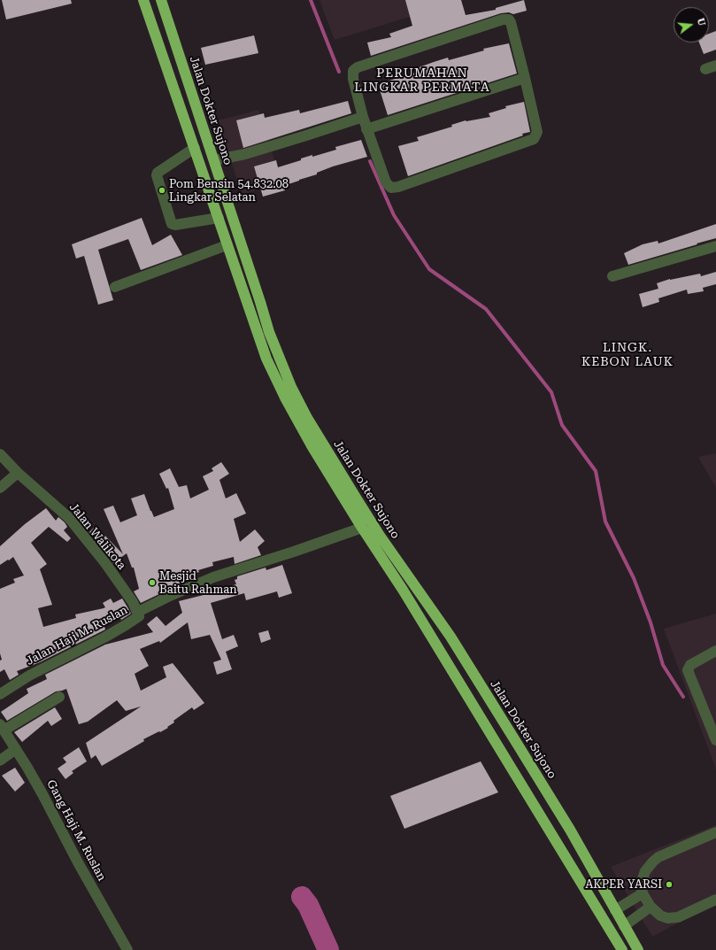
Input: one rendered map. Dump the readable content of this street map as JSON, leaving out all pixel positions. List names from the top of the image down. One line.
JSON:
{"streets":{"highway":["Jalan Dokter Sujono"],"street":["Jalan Walikota","Jalan Haji M. Ruslan","Gang Haji M. Ruslan"]},"crossings":[["Jalan Walikota","Jalan Haji M. Ruslan"]],"districts":["PERUMAHAN LINGKAR PERMATA","LINGK. KEBON LAUK"],"places":["Pom Bensin 54.832.08 Lingkar Selatan","Mesjid Baitu Rahman","AKPER YARSI"],"north":"right"}
